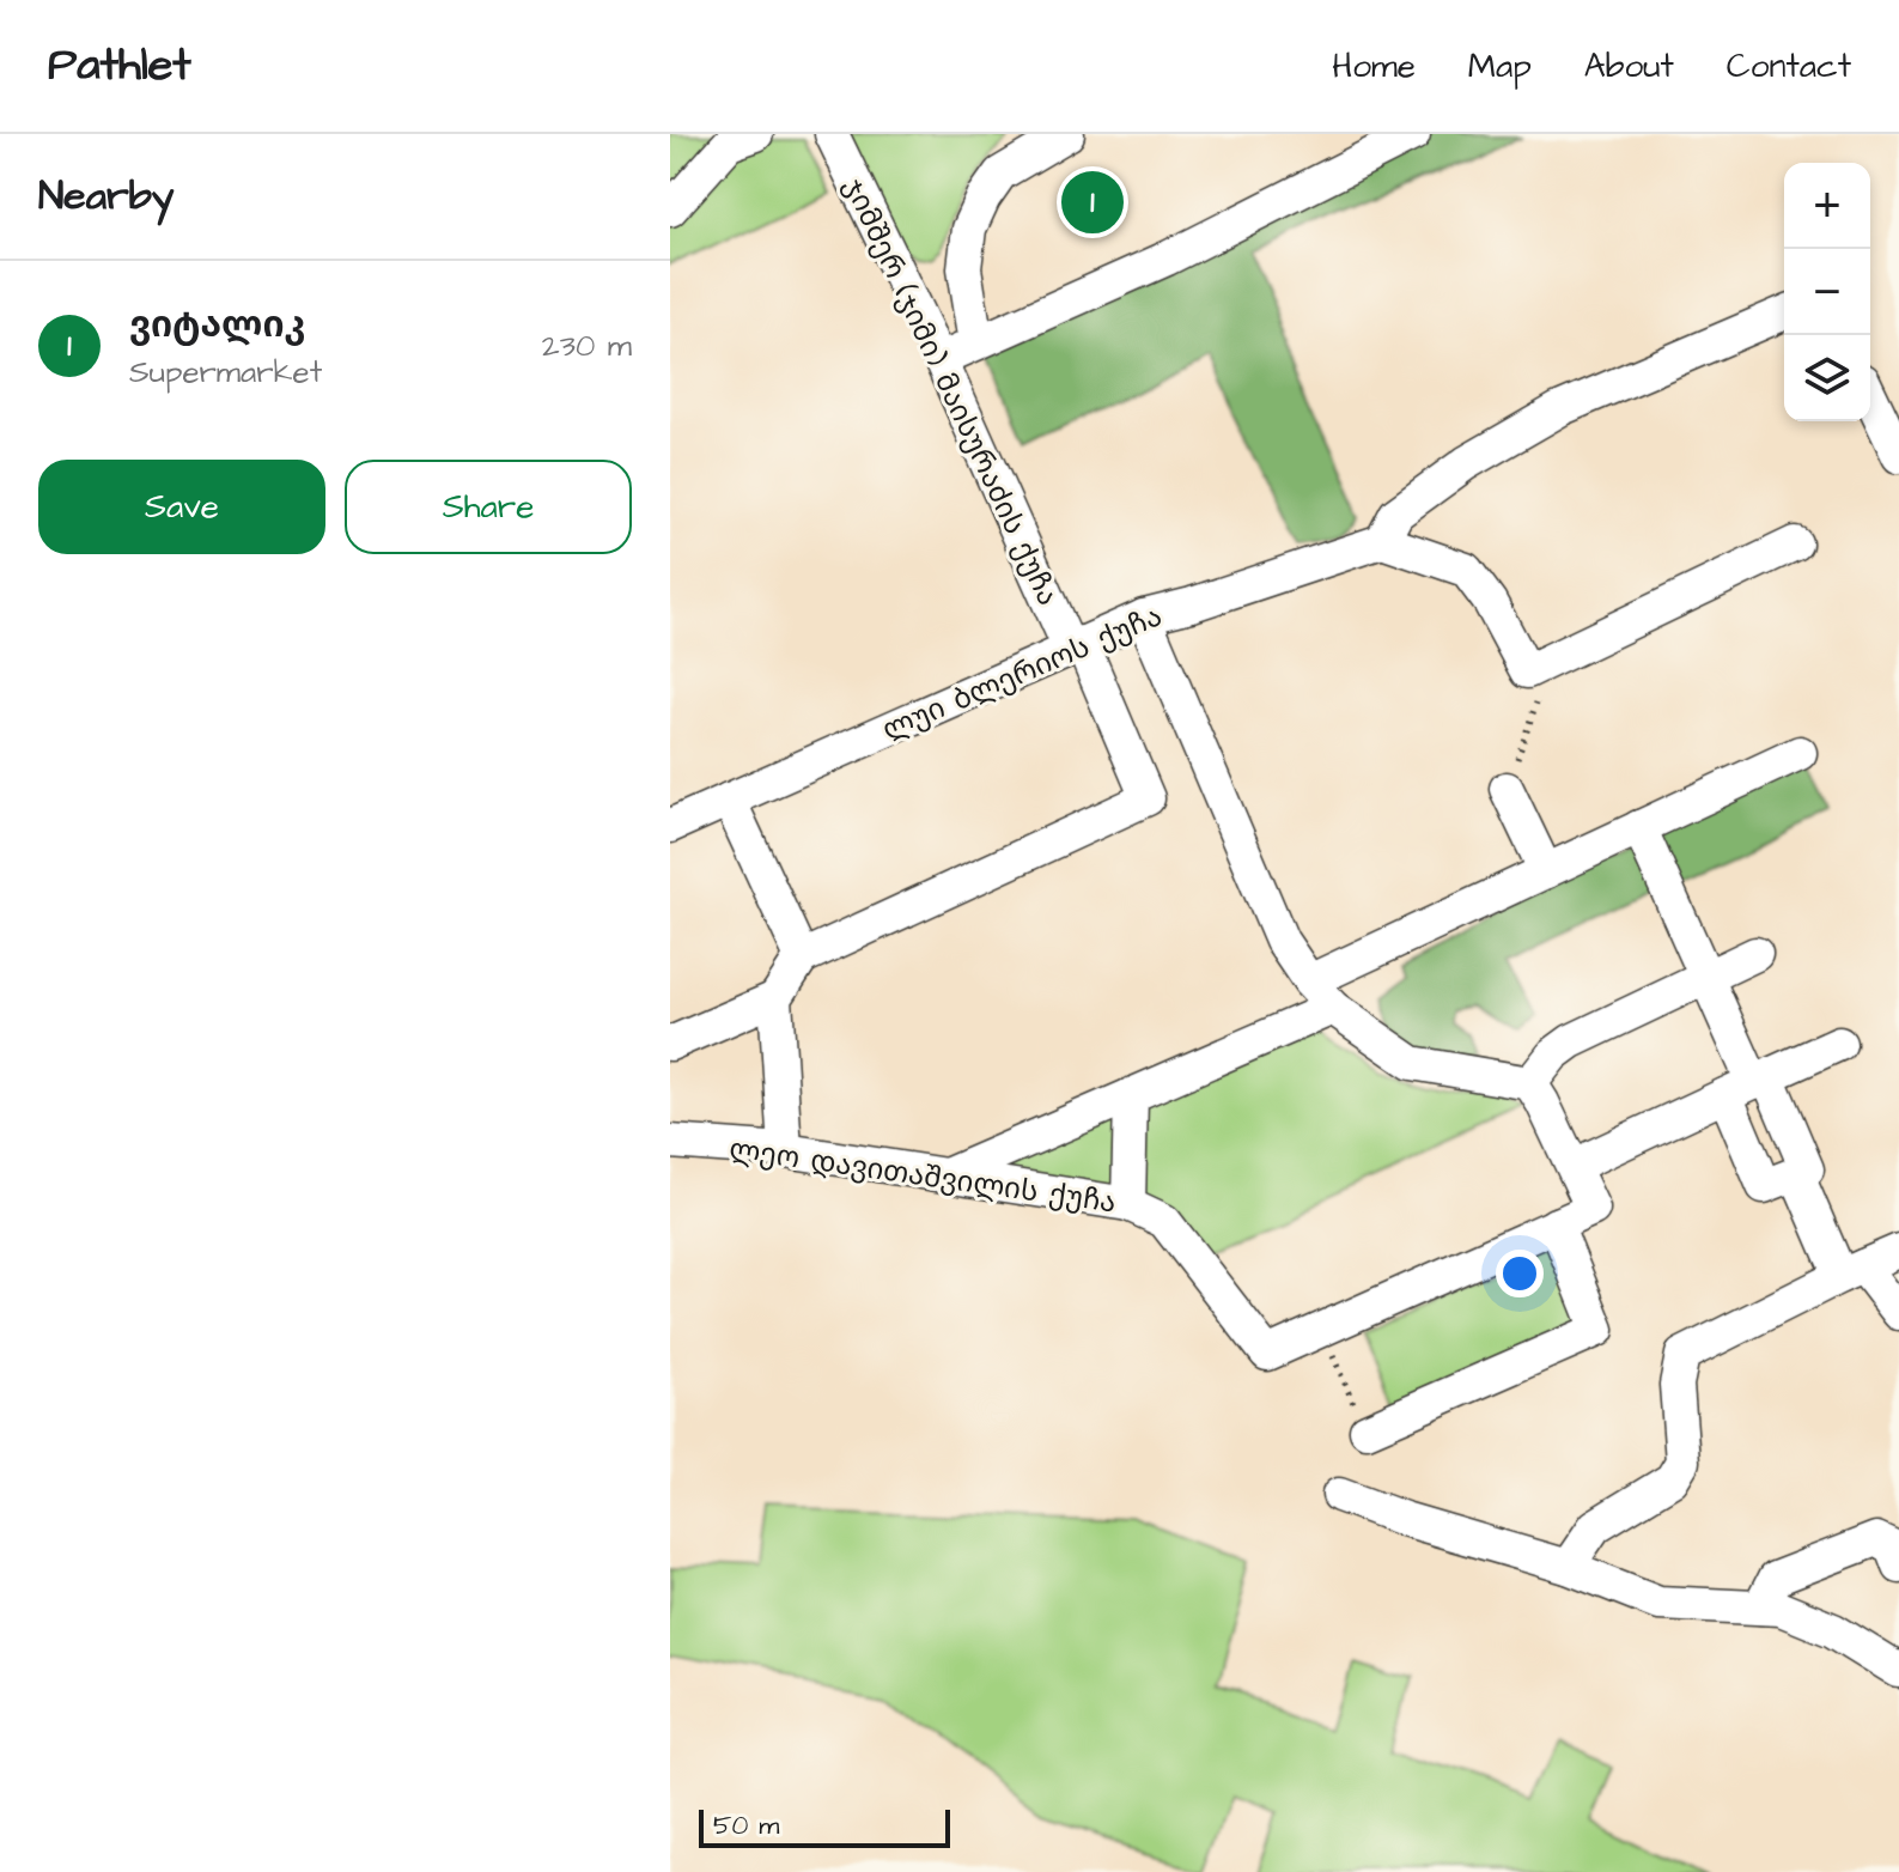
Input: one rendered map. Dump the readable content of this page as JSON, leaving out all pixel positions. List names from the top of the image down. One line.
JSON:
{"streets":{"street":["ჯიმშერ (ჯიმი) მაისურაძის ქუჩა","ლუი ბლერიოს ქუჩა","ლეო დავითაშვილის ქუჩა"]},"crossings":[["ჯიმშერ (ჯიმი) მაისურაძის ქუჩა","ლუი ბლერიოს ქუჩა"]],"scale_bar":"50 m","page":{"header":"Pathlet","nav":["Home","Map","About","Contact"],"heading":"Nearby","map_buttons":["+","−"],"pins":"1","list":[{"mark":"1","name":"ვიტალიკ","note":"Supermarket","value":"230 m"}],"buttons":["Save","Share"],"scale":"50 m"}}
